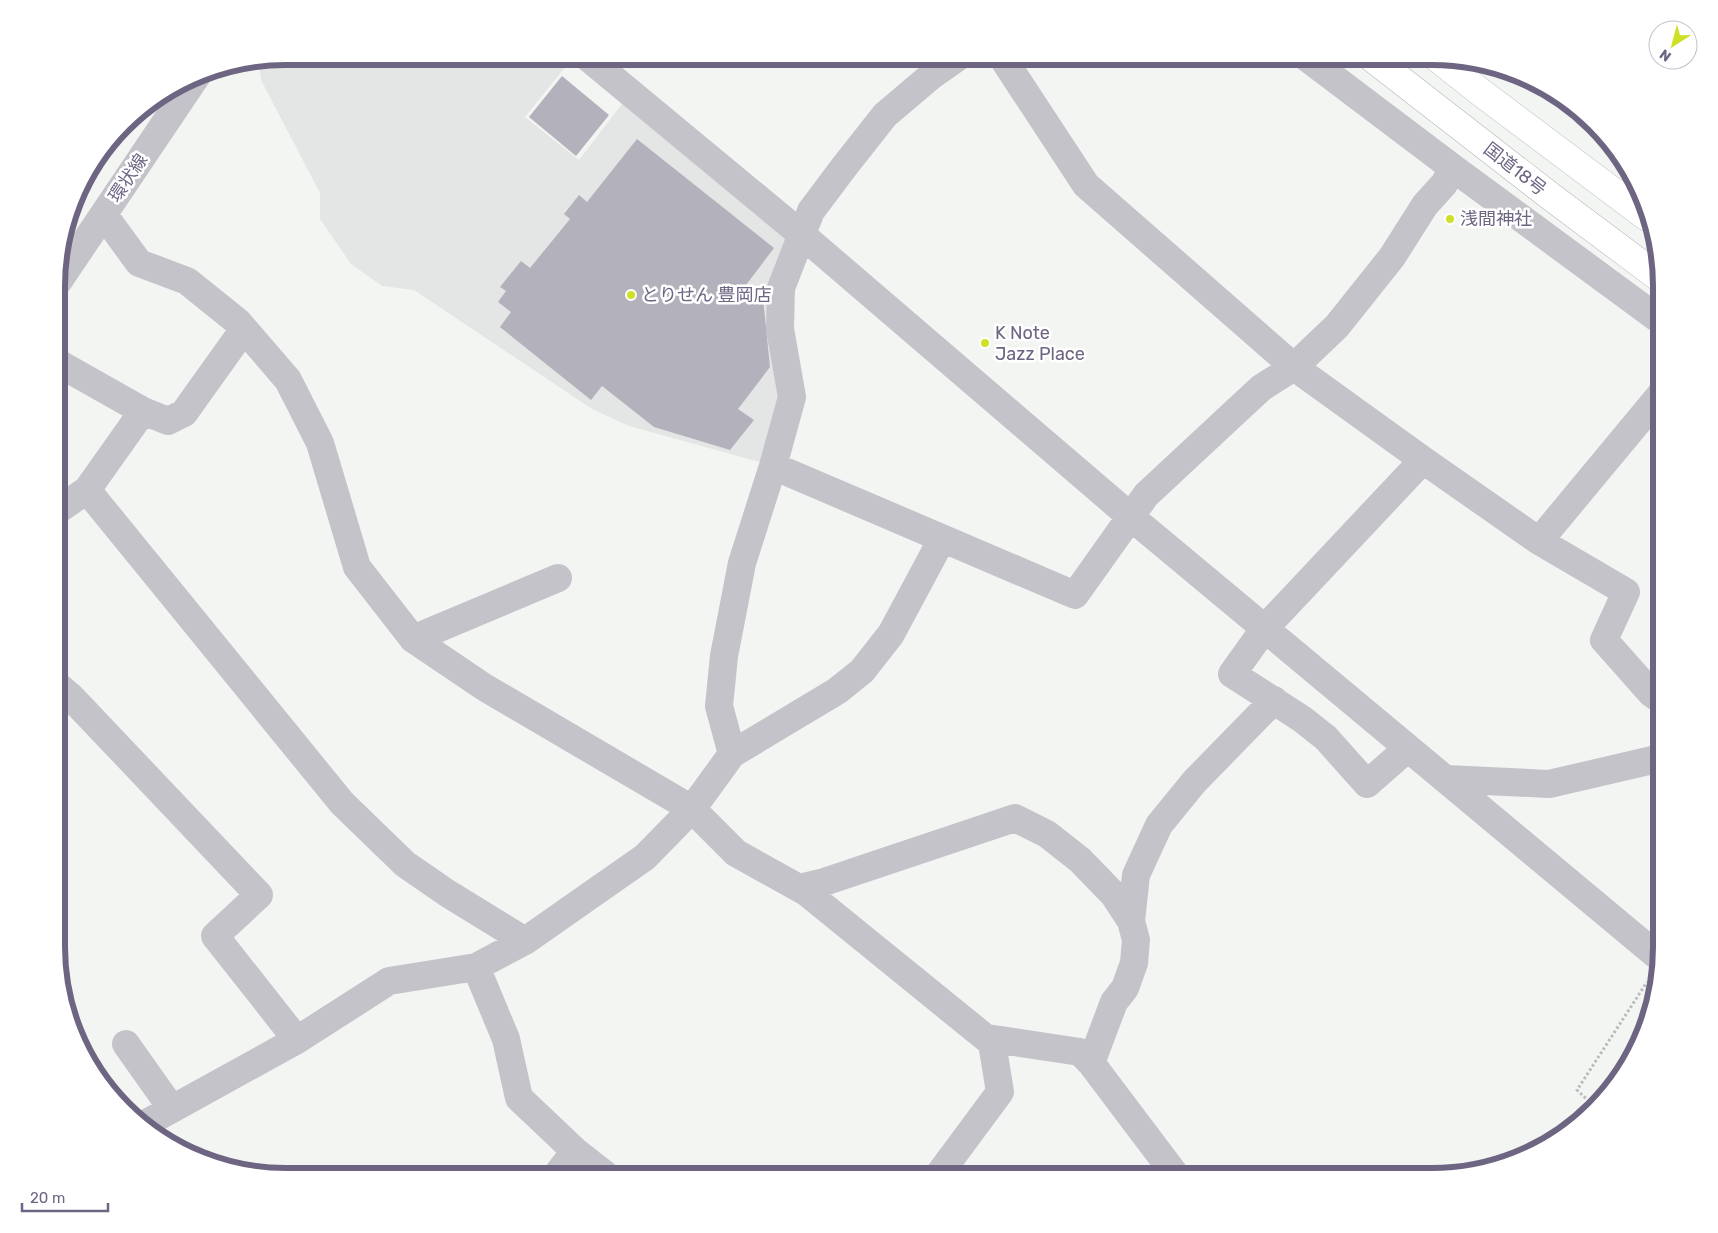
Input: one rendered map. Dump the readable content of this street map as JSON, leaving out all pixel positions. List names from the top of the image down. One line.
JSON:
{"streets":{"highway":["国道18号"],"street":["環状線"]},"places":["浅間神社","とりせん 豊岡店","K Note Jazz Place"],"scale_bar":"20 m","north":"bottom left"}
